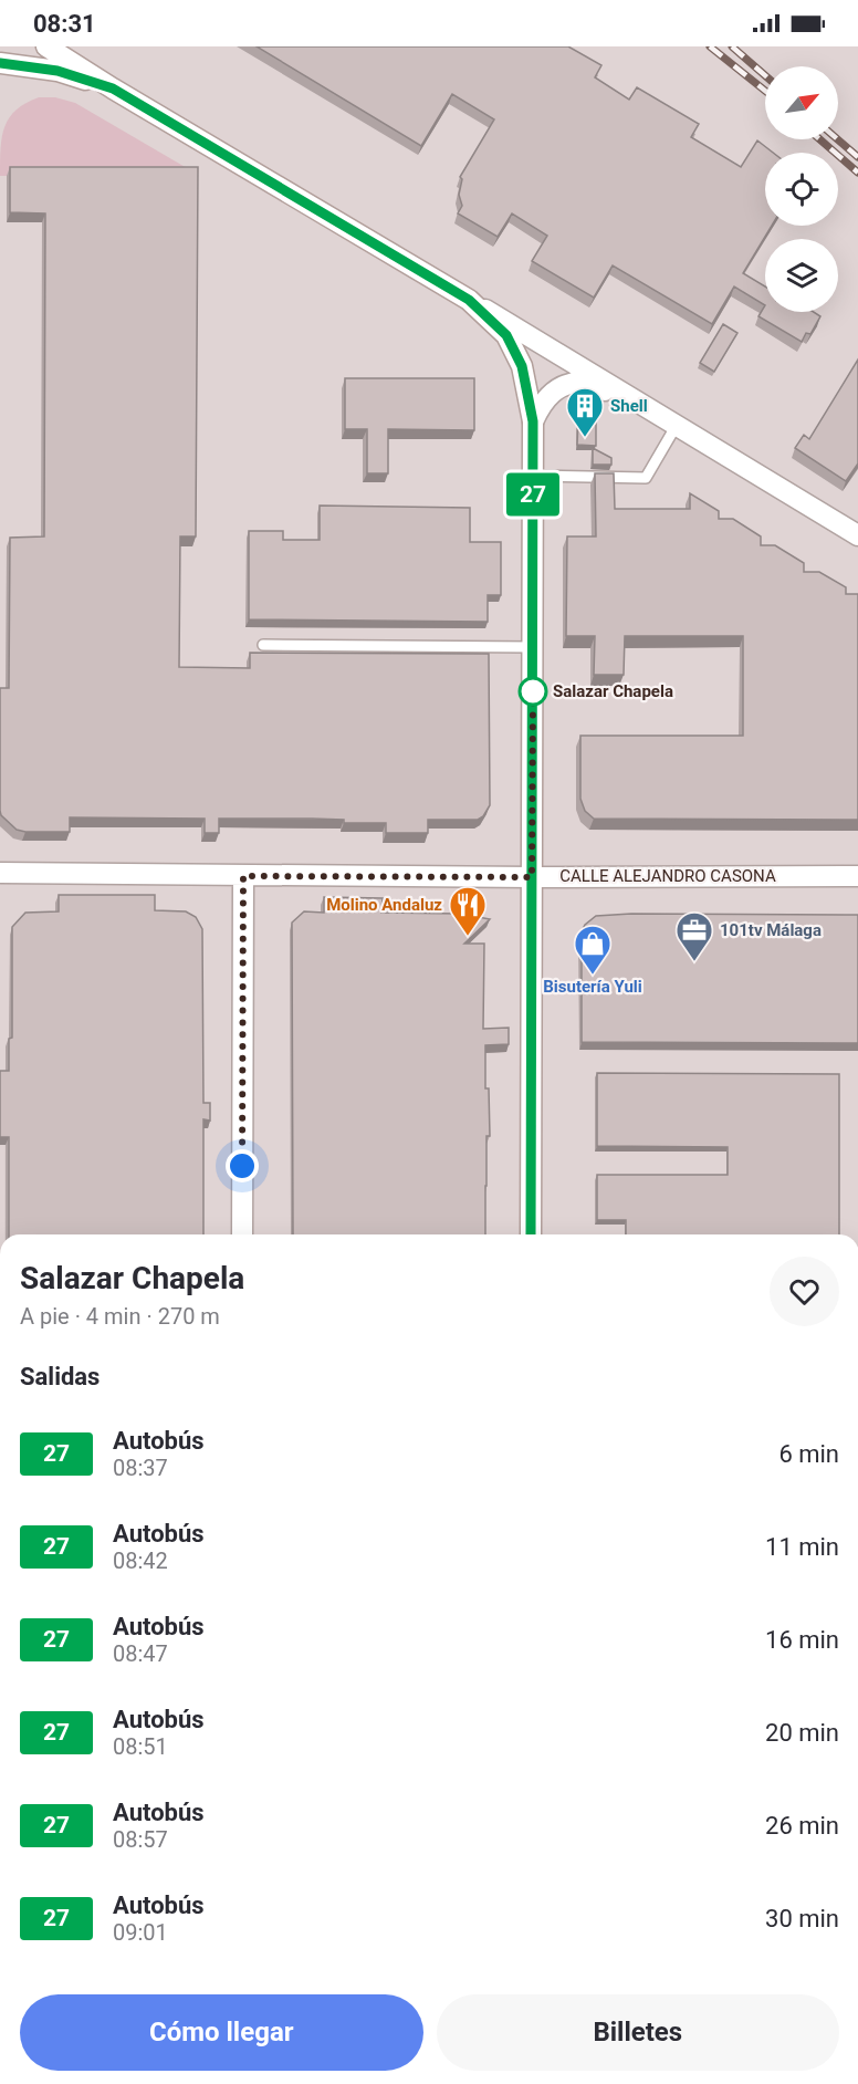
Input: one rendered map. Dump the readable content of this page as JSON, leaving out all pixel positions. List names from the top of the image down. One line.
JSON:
{"streets":{"street":["CALLE ALEJANDRO CASONA"]},"places":{"building":["Shell"],"other":["Salazar Chapela"],"restaurant":["Molino Andaluz"],"office":["101tv Málaga"],"shop":["Bisutería Yuli"]},"lines":["bus line 27"],"north":"top right","page":{"status":"08:31","on_map":"27","heading":[["Salazar Chapela","A pie · 4 min · 270 m"],"Salidas"],"list":[{"mark":"27","name":"Autobús","note":"08:37","value":"6 min"},{"mark":"27","name":"Autobús","note":"08:42","value":"11 min"},{"mark":"27","name":"Autobús","note":"08:47","value":"16 min"},{"mark":"27","name":"Autobús","note":"08:51","value":"20 min"},{"mark":"27","name":"Autobús","note":"08:57","value":"26 min"},{"mark":"27","name":"Autobús","note":"09:01","value":"30 min"}],"buttons":["Cómo llegar","Billetes"]}}
